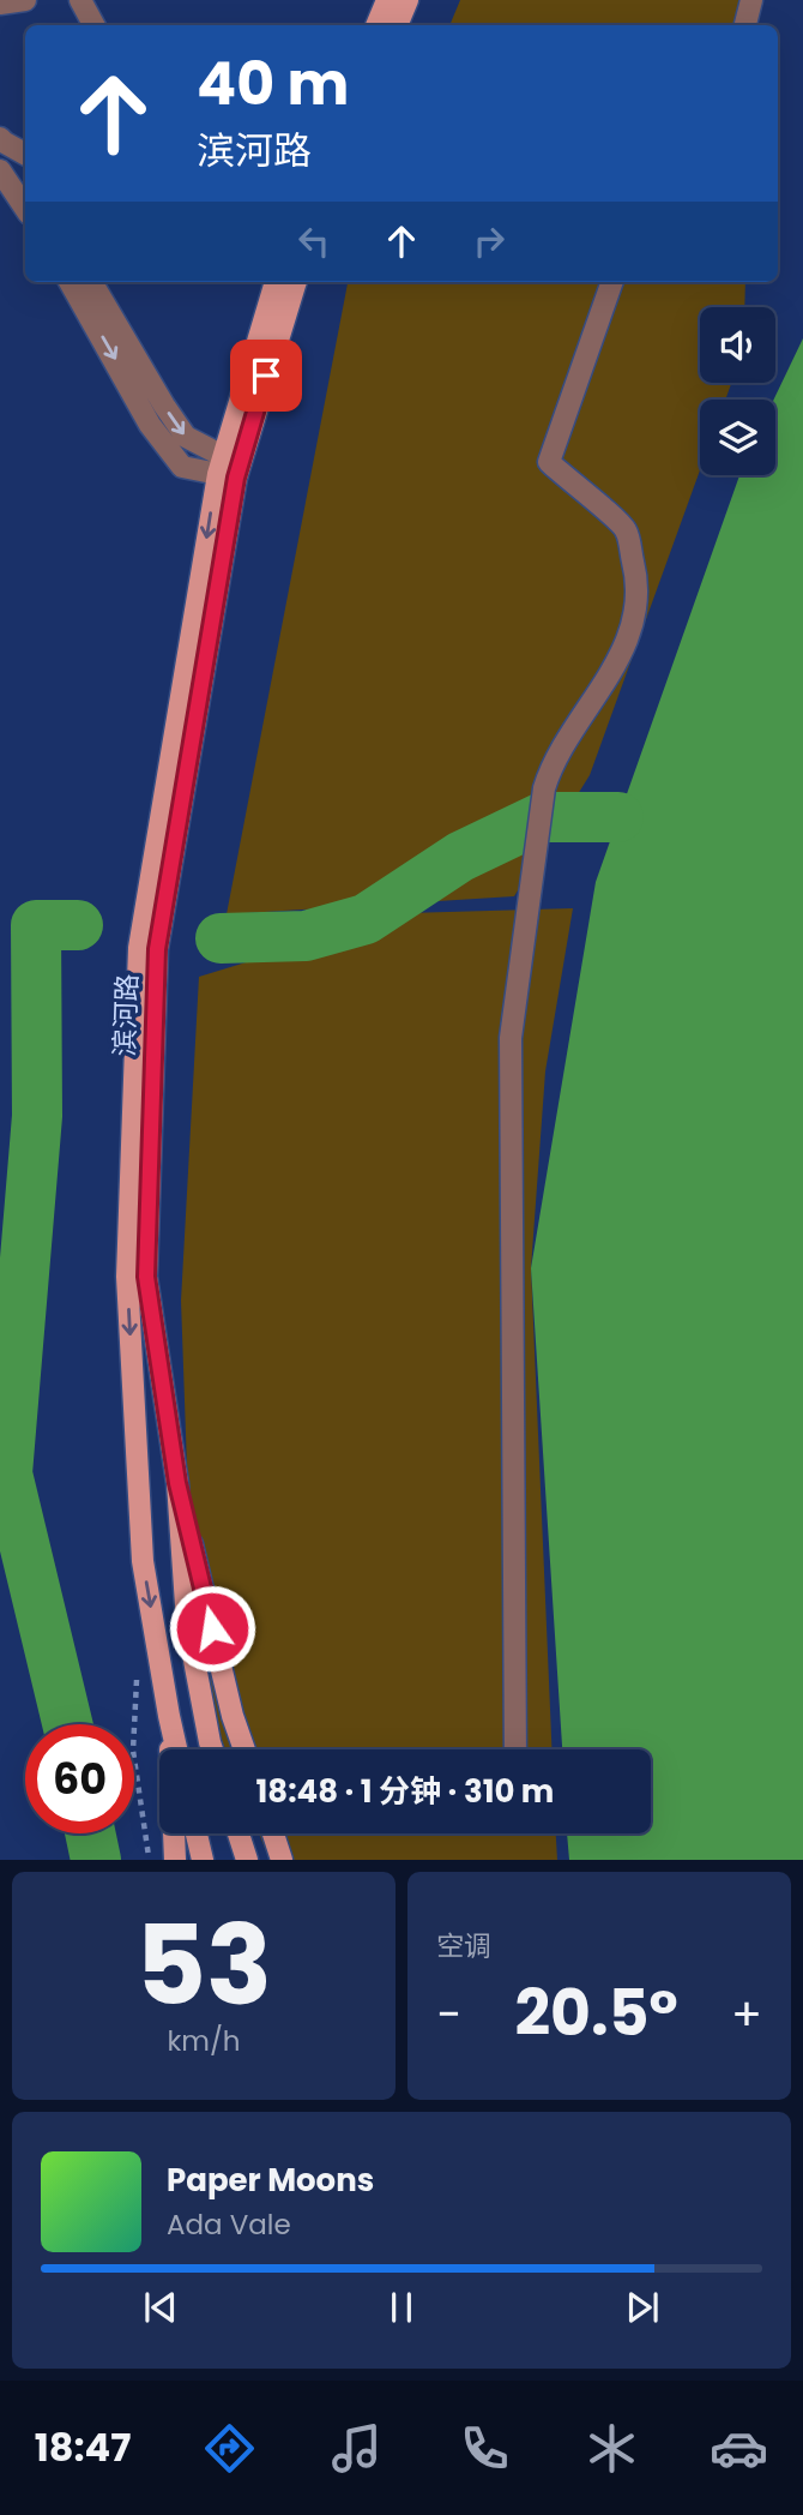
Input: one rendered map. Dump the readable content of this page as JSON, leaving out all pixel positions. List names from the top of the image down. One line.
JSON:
{"streets":{"main road":["滨河路"]},"page":{"turn":["40 m","滨河路"],"limit":"60","trip":"18:48 · 1 分钟 · 310 m","tile":[["53","km/h"],"空调"],"heat":["−","20.5°","+"],"song":["Paper Moons","Ada Vale"],"tabs":"18:47"}}
